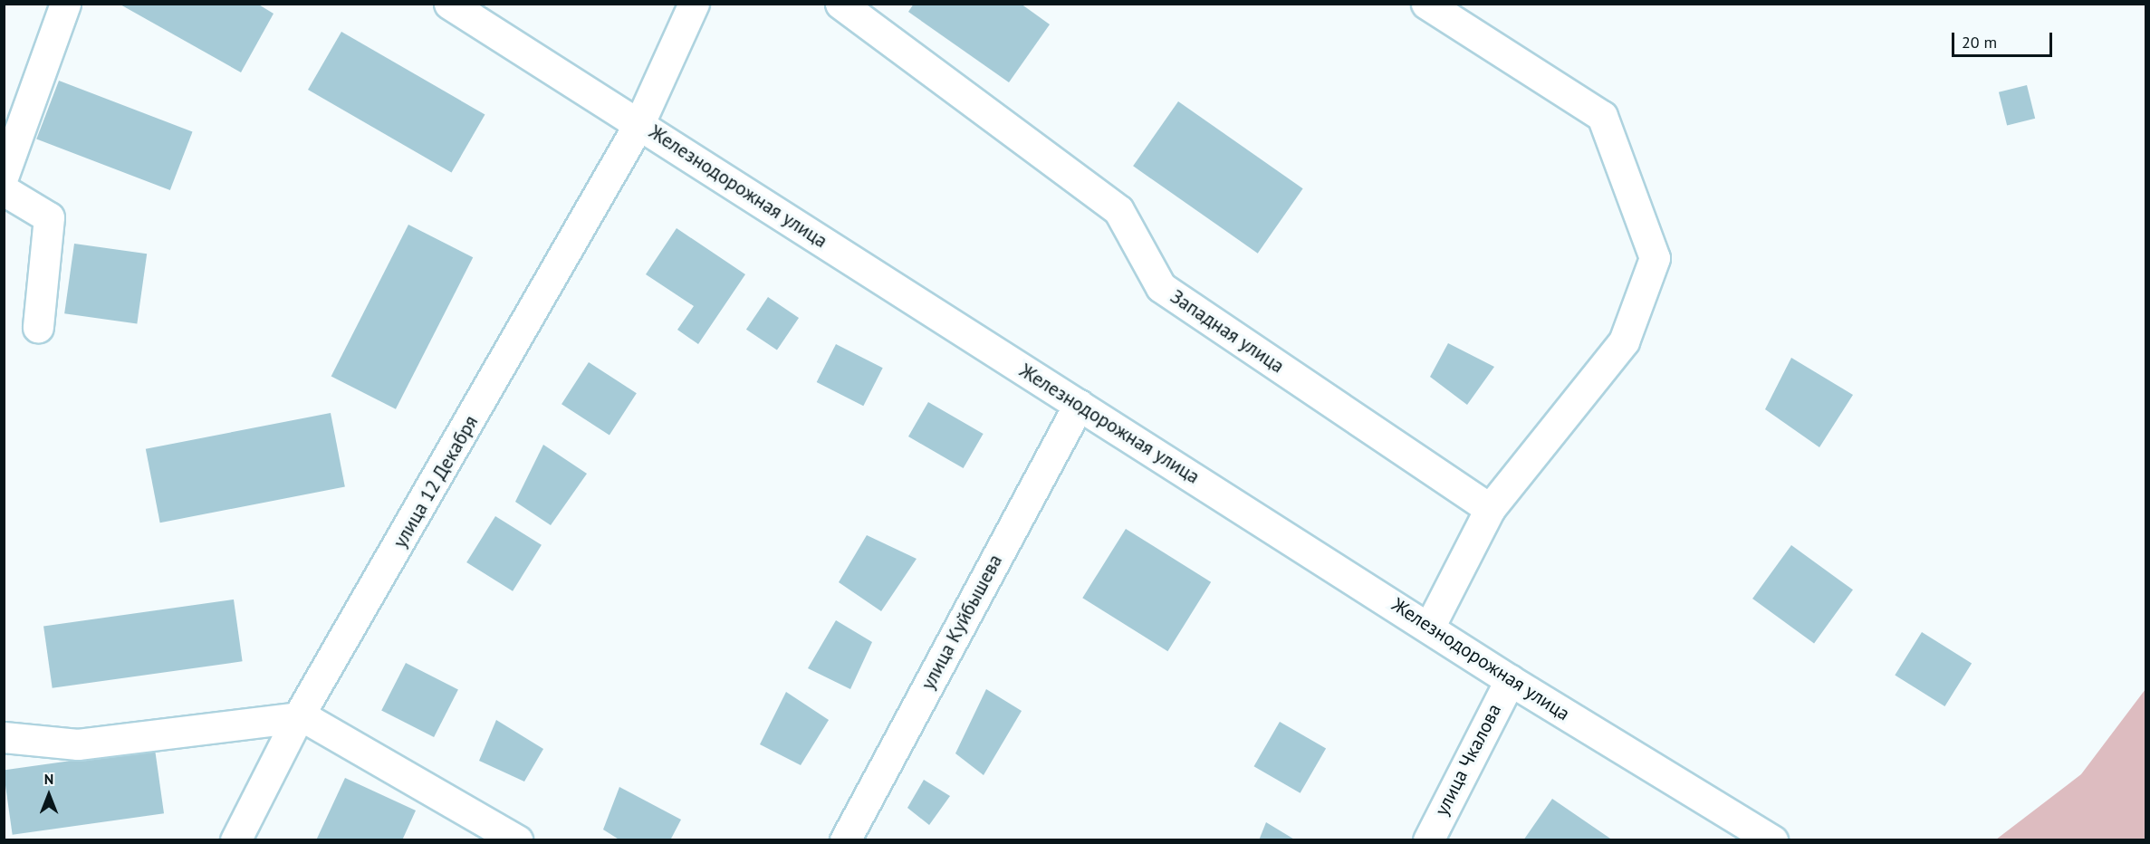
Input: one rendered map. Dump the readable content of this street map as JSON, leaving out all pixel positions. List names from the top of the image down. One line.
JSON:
{"streets":{"street":["Железнодорожная улица","Западная улица","улица 12 Декабря","улица Куйбышева","улица Чкалова"]},"crossings":[["Железнодорожная улица","улица 12 Декабря"],["Железнодорожная улица","улица Куйбышева"],["Железнодорожная улица","улица Чкалова"]],"scale_bar":"20 m","north":"top"}
